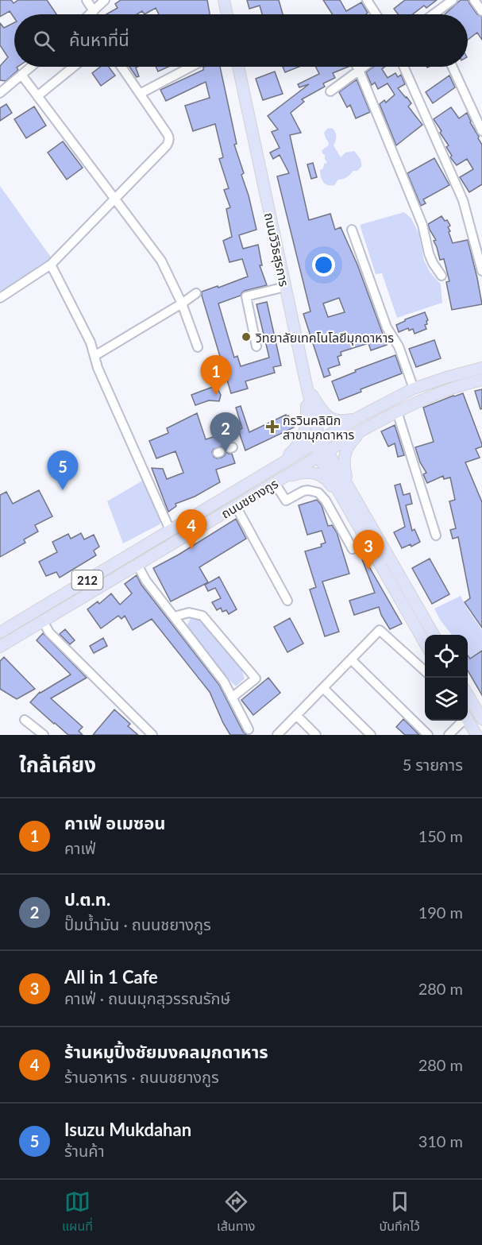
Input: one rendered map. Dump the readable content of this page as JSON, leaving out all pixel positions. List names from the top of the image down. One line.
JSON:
{"streets":{"main road":["ถนนวิวิธสุรการ","ถนนชยางกูร","212"]},"crossings":[["ถนนวิวิธสุรการ","ถนนชยางกูร"]],"places":{"other":["วิทยาลัยเทคโนโลยีมุกดาหาร"],"health":["กรวินคลินิก สาขามุกดาหาร"]},"page":{"search":"ค้นหาที่นี่","pins":["1","2","5","4","3"],"heading":["ใกล้เคียง","5 รายการ"],"list":[{"mark":"1","name":"คาเฟ่ อเมซอน","note":"คาเฟ่","value":"150 m"},{"mark":"2","name":"ป.ต.ท.","note":"ปั๊มน้ำมัน · ถนนชยางกูร","value":"190 m"},{"mark":"3","name":"All in 1 Cafe","note":"คาเฟ่ · ถนนมุกสุวรรณรักษ์","value":"280 m"},{"mark":"4","name":"ร้านหมูปิ้งชัยมงคลมุกดาหาร","note":"ร้านอาหาร · ถนนชยางกูร","value":"280 m"},{"mark":"5","name":"Isuzu Mukdahan","note":"ร้านค้า","value":"310 m"}],"nav":["แผนที่","เส้นทาง","บันทึกไว้"]}}
